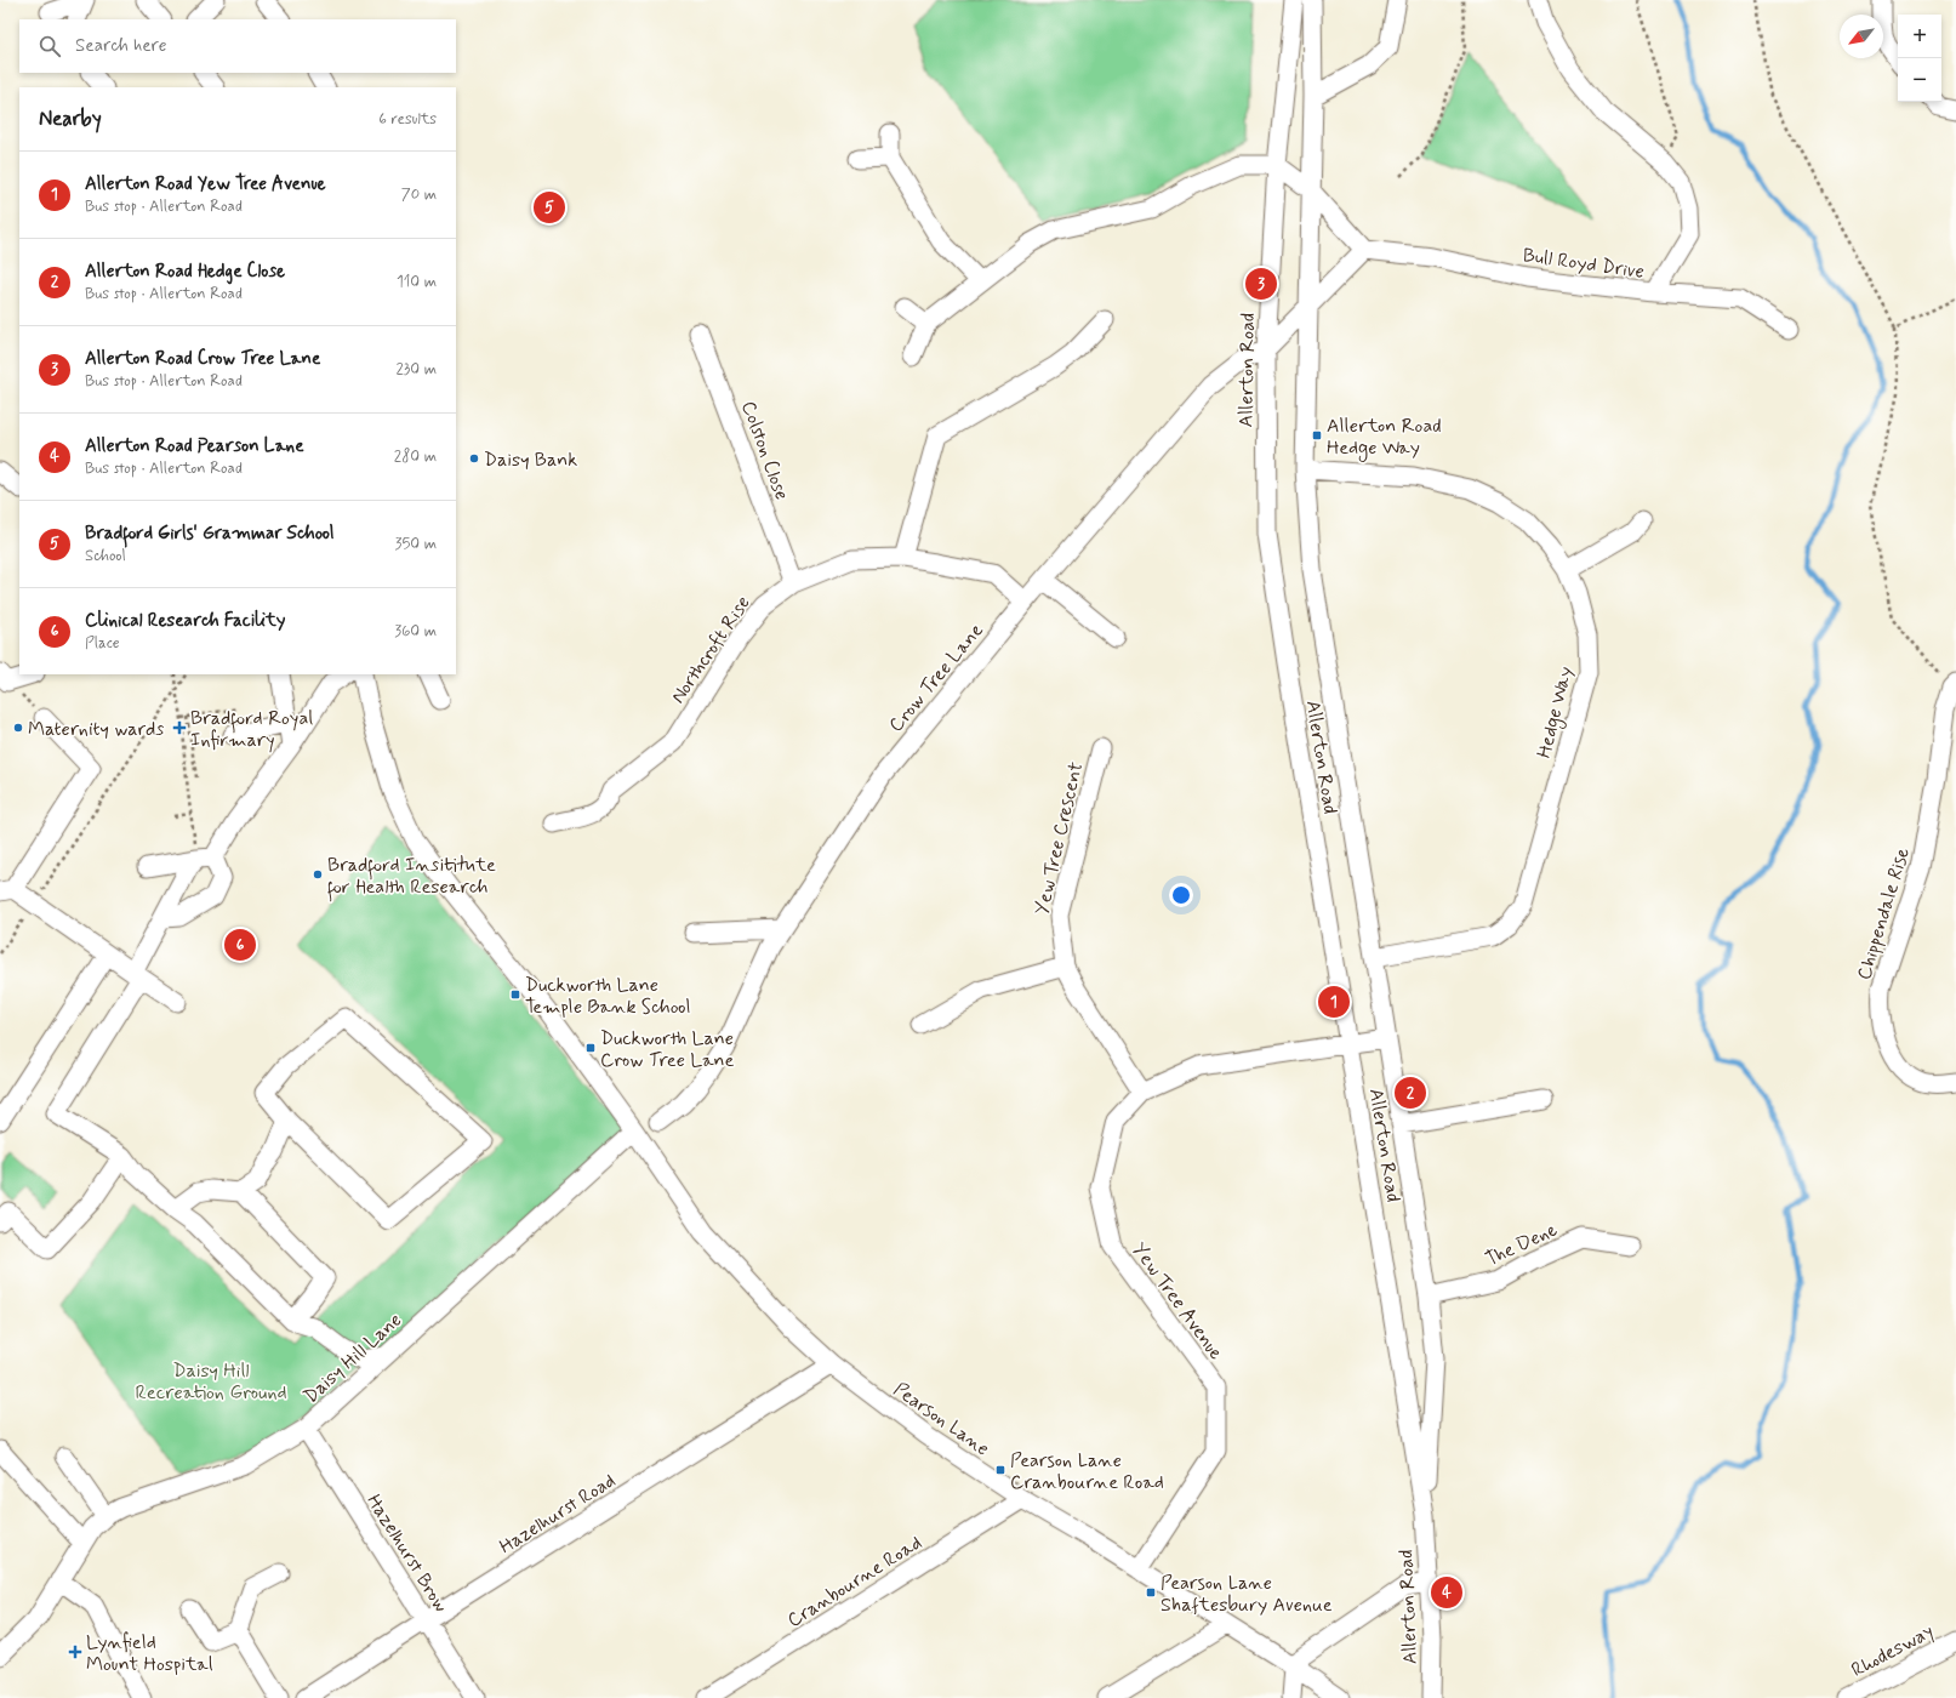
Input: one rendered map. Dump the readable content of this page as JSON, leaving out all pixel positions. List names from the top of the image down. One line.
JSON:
{"streets":{"street":["Bull Royd Drive","Allerton Road","Colston Close","Northcroft Rise","Crow Tree Lane","Hedge Way","Yew Tree Crescent","Chippendale Rise","The Dene","Yew Tree Avenue","Daisy Hill Lane","Pearson Lane","Hazelhurst Road","Hazelhurst Brow","Cranbourne Road","Rhodesway"]},"crossings":[["Allerton Road","Crow Tree Lane"],["Allerton Road","Hedge Way"],["Allerton Road","The Dene"],["Allerton Road","Yew Tree Avenue"],["Colston Close","Northcroft Rise"],["Northcroft Rise","Crow Tree Lane"],["Yew Tree Crescent","Yew Tree Avenue"],["Yew Tree Avenue","Pearson Lane"],["Daisy Hill Lane","Pearson Lane"],["Daisy Hill Lane","Hazelhurst Brow"],["Pearson Lane","Hazelhurst Road"],["Pearson Lane","Cranbourne Road"],["Hazelhurst Road","Hazelhurst Brow"]],"parks":["Daisy Hill Recreation Ground"],"places":{"transit":["Allerton Road Hedge Way","Duckworth Lane Temple Bank School","Duckworth Lane Crow Tree Lane","Pearson Lane Cranbourne Road","Pearson Lane Shaftesbury Avenue"],"other":["Daisy Bank","Maternity wards","Bradford Insititute for Health Research"],"health":["Bradford Royal Infirmary","Lynfield Mount Hospital"]},"north":"bottom left","page":{"map_buttons":["+","−"],"search":"Search here","heading":["Nearby","6 results"],"list":[{"mark":"1","name":"Allerton Road Yew Tree Avenue","note":"Bus stop · Allerton Road","value":"70 m"},{"mark":"2","name":"Allerton Road Hedge Close","note":"Bus stop · Allerton Road","value":"110 m"},{"mark":"3","name":"Allerton Road Crow Tree Lane","note":"Bus stop · Allerton Road","value":"230 m"},{"mark":"4","name":"Allerton Road Pearson Lane","note":"Bus stop · Allerton Road","value":"280 m"},{"mark":"5","name":"Bradford Girls' Grammar School","note":"School","value":"350 m"},{"mark":"6","name":"Clinical Research Facility","note":"Place","value":"360 m"}],"pins":["5","3","6","1","2","4"]}}
